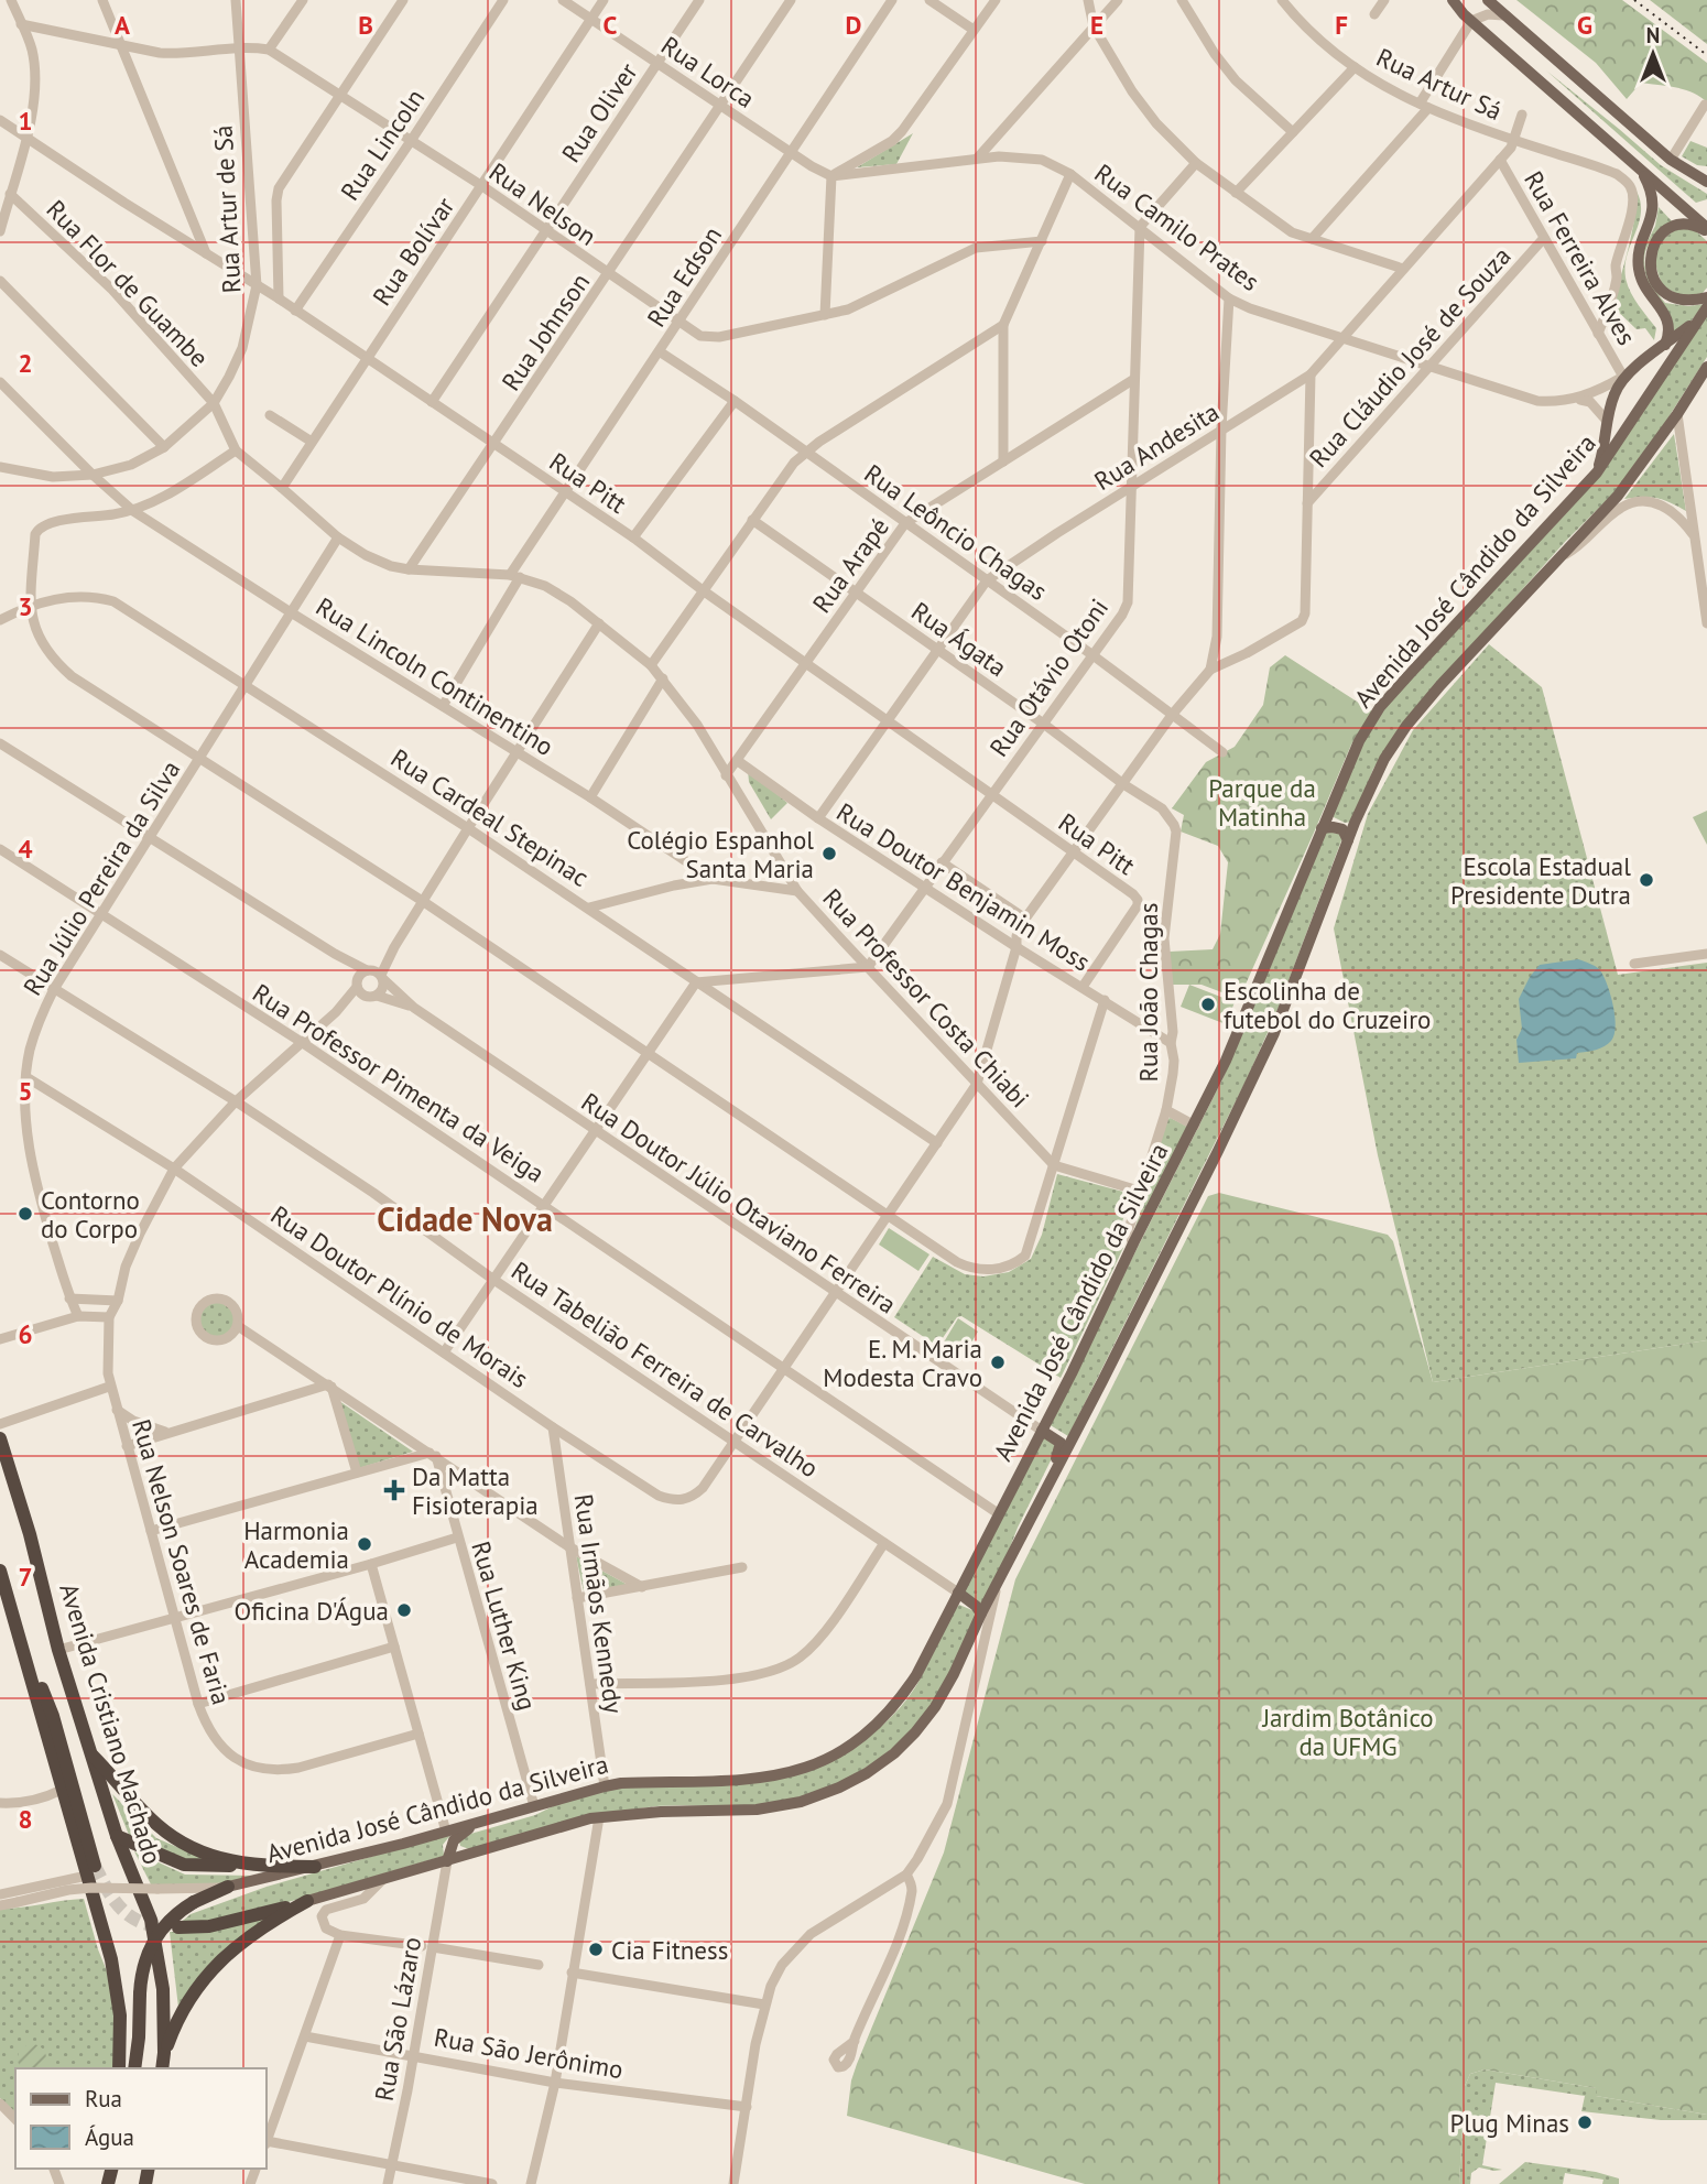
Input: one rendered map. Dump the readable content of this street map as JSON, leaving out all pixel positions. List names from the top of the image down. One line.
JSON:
{"streets":{"highway":["Avenida Cristiano Machado"],"main road":["Avenida José Cândido da Silveira"],"street":["Rua Lorca","Rua Artur Sá","Rua Oliver","Rua Lincoln","Rua Nelson","Rua Artur de Sá","Rua Camilo Prates","Rua Bolívar","Rua Ferreira Alves","Rua Edson","Rua Flor de Guambe","Rua Johnson","Rua Cláudio José de Souza","Rua Andesita","Rua Pitt","Rua Leôncio Chagas","Rua Arapé","Rua Ágata","Rua Lincoln Continentino","Rua Otávio Otoni","Rua Cardeal Stepinac","Rua Júlio Pereira da Silva","Rua Doutor Benjamin Moss","Rua João Chagas","Rua Professor Costa Chiabi","Rua Professor Pimenta da Veiga","Rua Doutor Júlio Otaviano Ferreira","Rua Doutor Plínio de Morais","Rua Tabelião Ferreira de Carvalho","Rua Nelson Soares de Faria","Rua Irmãos Kennedy","Rua Luther King","Rua São Lázaro","Rua São Jerônimo"]},"crossings":[["Rua Lorca","Rua Oliver"],["Rua Lorca","Rua Camilo Prates"],["Rua Lorca","Rua Bolívar"],["Rua Lorca","Rua Edson"],["Rua Lorca","Rua Johnson"],["Rua Artur Sá","Rua Ferreira Alves"],["Rua Artur Sá","Rua Andesita"],["Rua Oliver","Rua Nelson"],["Rua Oliver","Rua Pitt"],["Rua Lincoln","Rua Nelson"],["Rua Lincoln","Rua Pitt"],["Rua Nelson","Rua Artur de Sá"],["Rua Nelson","Rua Bolívar"],["Rua Nelson","Rua Edson"],["Rua Nelson","Rua Johnson"],["Rua Artur de Sá","Rua Flor de Guambe"],["Rua Artur de Sá","Rua Pitt"],["Rua Artur de Sá","Rua Lincoln Continentino"],["Rua Camilo Prates","Rua Ferreira Alves"],["Rua Camilo Prates","Rua Cláudio José de Souza"],["Rua Camilo Prates","Rua Andesita"],["Rua Camilo Prates","Rua Otávio Otoni"],["Rua Bolívar","Rua Pitt"],["Rua Bolívar","Rua Professor Costa Chiabi"],["Rua Ferreira Alves","Rua Cláudio José de Souza"],["Rua Ferreira Alves","Rua Andesita"],["Rua Edson","Rua Pitt"],["Rua Edson","Rua Leôncio Chagas"],["Rua Edson","Rua Lincoln Continentino"],["Rua Edson","Rua Professor Costa Chiabi"],["Rua Flor de Guambe","Rua Professor Costa Chiabi"],["Rua Johnson","Rua Pitt"],["Rua Johnson","Rua Professor Costa Chiabi"],["Rua Andesita","Rua Pitt"],["Rua Andesita","Rua Leôncio Chagas"],["Rua Andesita","Rua Ágata"],["Rua Andesita","Rua Otávio Otoni"],["Rua Andesita","Rua Doutor Benjamin Moss"],["Rua Pitt","Rua Arapé"],["Rua Pitt","Rua Otávio Otoni"],["Rua Pitt","Rua Doutor Benjamin Moss"],["Rua Leôncio Chagas","Rua Arapé"],["Rua Leôncio Chagas","Rua Otávio Otoni"],["Rua Arapé","Rua Ágata"],["Rua Arapé","Rua Otávio Otoni"],["Rua Arapé","Rua Doutor Benjamin Moss"],["Rua Arapé","Rua Professor Costa Chiabi"],["Avenida José Cândido da Silveira","Rua João Chagas"],["Avenida José Cândido da Silveira","Rua Professor Pimenta da Veiga"],["Avenida José Cândido da Silveira","Rua Doutor Júlio Otaviano Ferreira"],["Avenida José Cândido da Silveira","Rua Tabelião Ferreira de Carvalho"],["Avenida José Cândido da Silveira","Rua Irmãos Kennedy"],["Avenida José Cândido da Silveira","Rua Luther King"],["Avenida José Cândido da Silveira","Rua São Lázaro"],["Rua Ágata","Rua Otávio Otoni"],["Rua Ágata","Rua João Chagas"],["Rua Lincoln Continentino","Rua Júlio Pereira da Silva"],["Rua Otávio Otoni","Rua Doutor Benjamin Moss"],["Rua Otávio Otoni","Rua Professor Costa Chiabi"],["Rua Cardeal Stepinac","Rua Júlio Pereira da Silva"],["Rua Júlio Pereira da Silva","Rua Professor Costa Chiabi"],["Rua Júlio Pereira da Silva","Rua Professor Pimenta da Veiga"],["Rua Júlio Pereira da Silva","Rua Doutor Júlio Otaviano Ferreira"],["Rua Júlio Pereira da Silva","Rua Doutor Plínio de Morais"],["Rua Júlio Pereira da Silva","Rua Tabelião Ferreira de Carvalho"],["Rua Doutor Benjamin Moss","Rua João Chagas"],["Rua João Chagas","Rua Professor Costa Chiabi"],["Rua Doutor Plínio de Morais","Rua Tabelião Ferreira de Carvalho"],["Rua Doutor Plínio de Morais","Rua Irmãos Kennedy"],["Rua São Lázaro","Rua São Jerônimo"]],"districts":["Cidade Nova"],"parks":["Parque da Matinha","Jardim Botânico da UFMG"],"places":{"other":["Colégio Espanhol Santa Maria","Escola Estadual Presidente Dutra","Escolinha de futebol do Cruzeiro","Contorno do Corpo","E. M. Maria Modesta Cravo","Harmonia Academia","Oficina D'Água","Cia Fitness","Plug Minas"],"health":["Da Matta Fisioterapia"]},"legend":["Rua","Água"],"north":"top","grid":{"columns":["A","B","C","D","E","F","G"],"rows":["1","2","3","4","5","6","7","8"]}}
